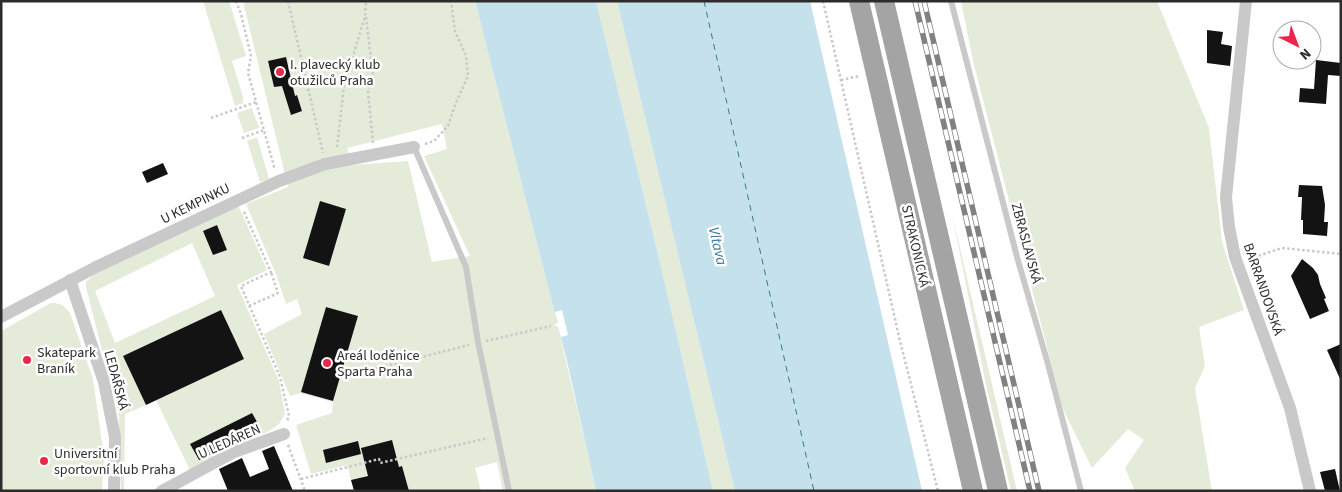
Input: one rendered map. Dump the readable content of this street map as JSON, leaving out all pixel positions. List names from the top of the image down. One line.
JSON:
{"streets":{"main road":["STRAKONICKÁ"],"street":["U KEMPINKU","BARRANDOVSKÁ","LEDAŘSKÁ","U LEDÁREN"],"lane":["ZBRASLAVSKÁ"]},"crossings":[["U KEMPINKU","LEDAŘSKÁ"]],"water":["Vltava"],"places":["I. plavecký klub otužilců Praha","Skatepark Braník","Areál loděnice Sparta Praha","Universitní sportovní klub Praha"],"north":"bottom right"}
